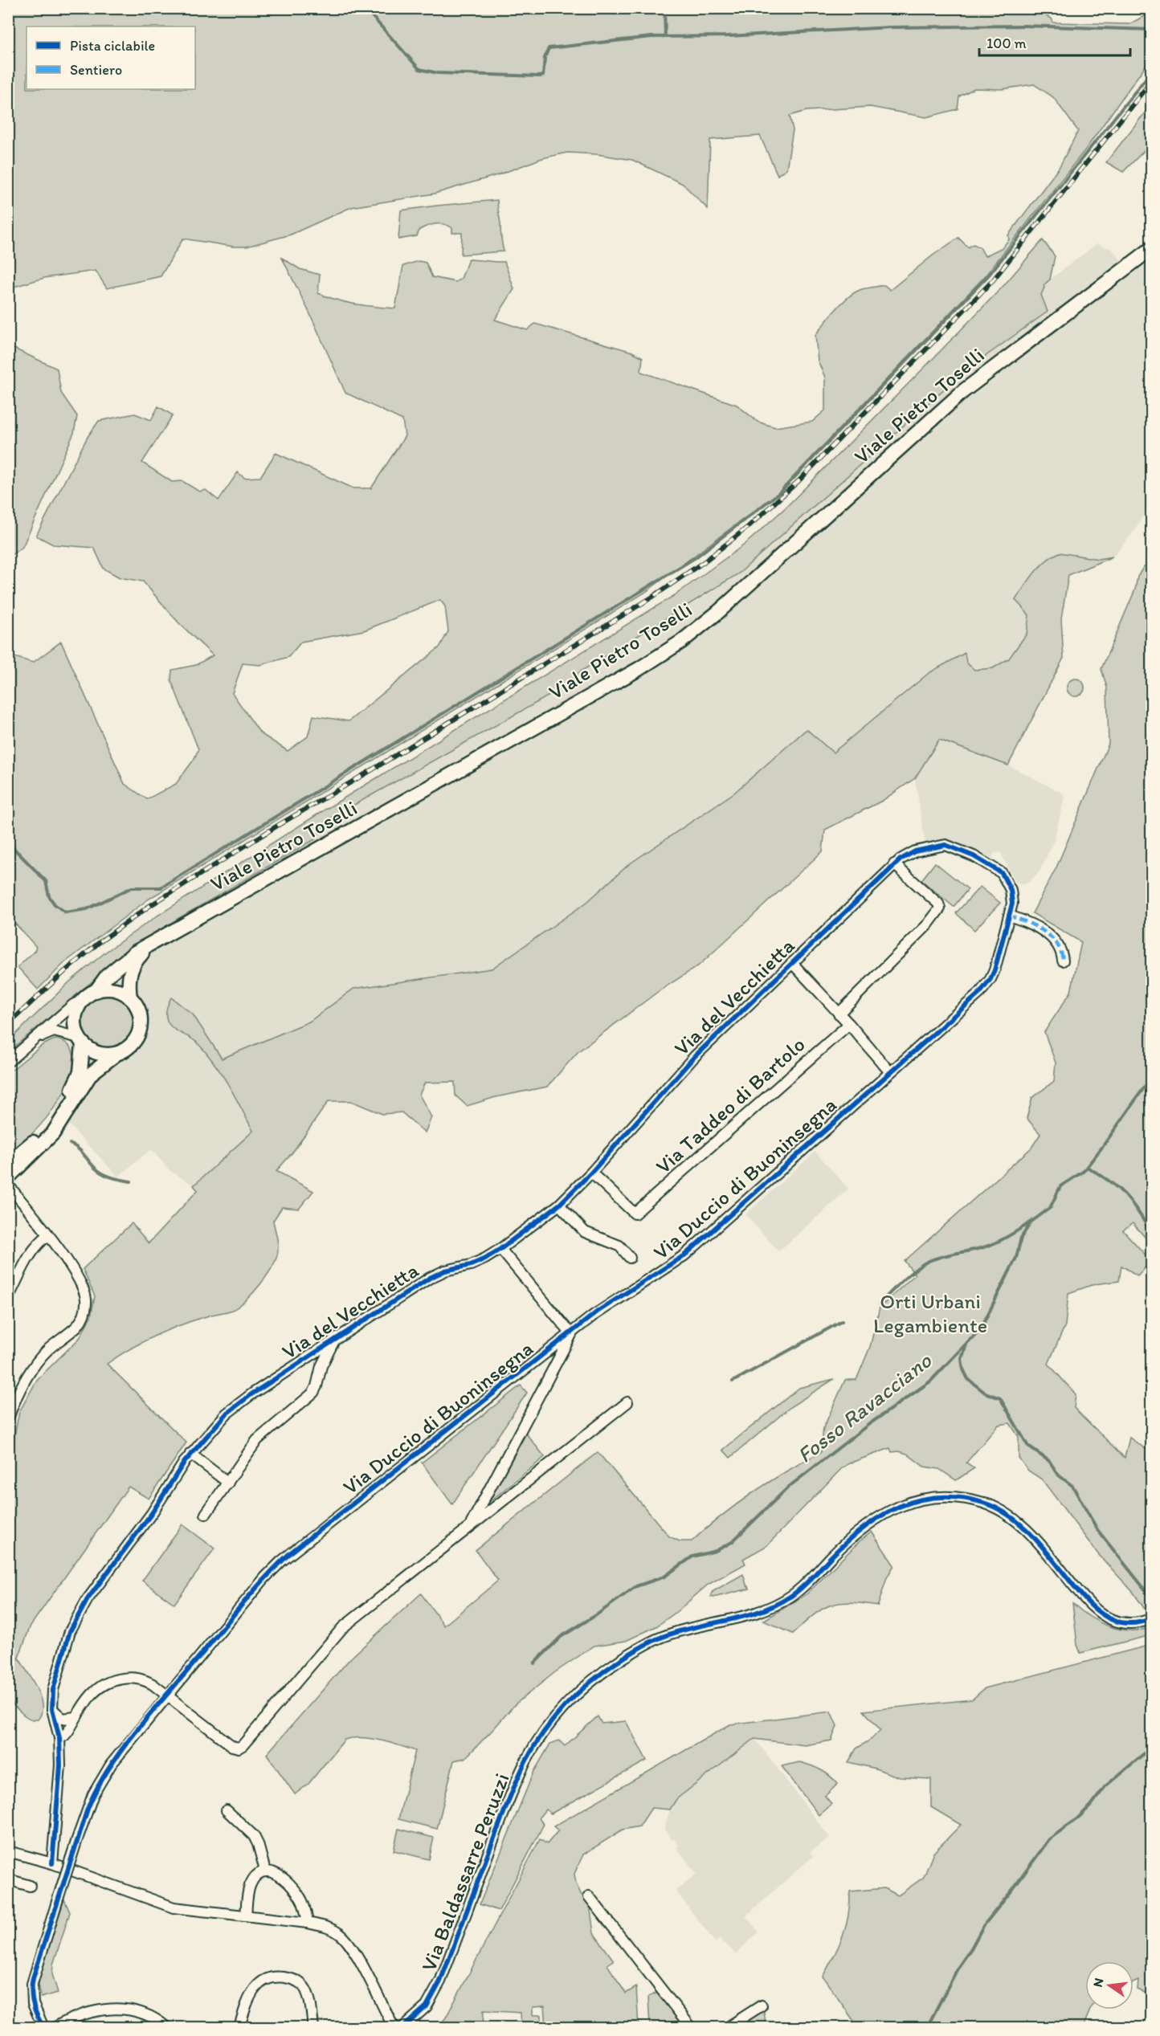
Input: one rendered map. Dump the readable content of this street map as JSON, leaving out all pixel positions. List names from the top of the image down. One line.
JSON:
{"streets":{"main road":["Viale Pietro Toselli"],"street":["Via del Vecchietta","Via Taddeo di Bartolo","Via Duccio di Buoninsegna","Via Baldassarre Peruzzi"]},"crossings":[["Via del Vecchietta","Via Taddeo di Bartolo"],["Via del Vecchietta","Via Duccio di Buoninsegna"]],"water":["Fosso Ravacciano"],"parks":["Orti Urbani Legambiente"],"legend":["Pista ciclabile","Sentiero"],"scale_bar":"100 m","north":"left"}
